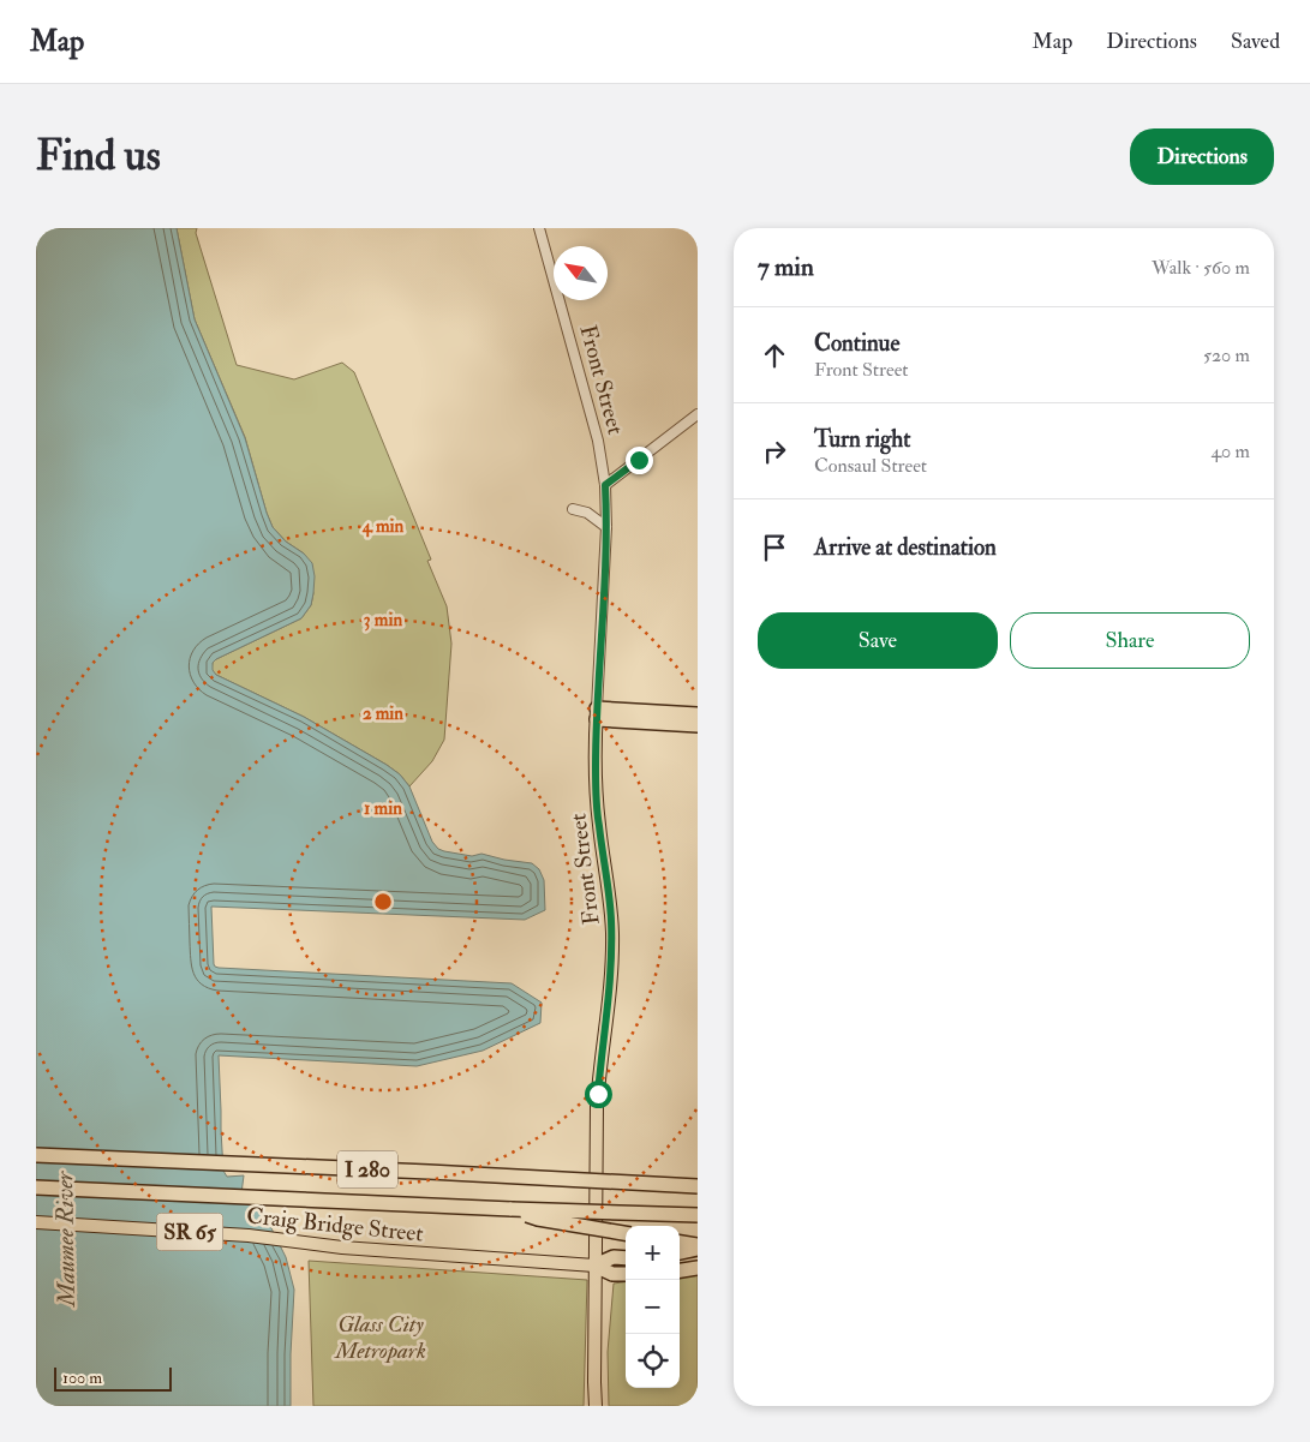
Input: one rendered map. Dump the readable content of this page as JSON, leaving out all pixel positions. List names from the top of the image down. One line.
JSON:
{"streets":{"highway":["I 280"],"main road":["Front Street","Craig Bridge Street","SR 65"]},"crossings":[["Front Street","Craig Bridge Street"]],"water":["Maumee River"],"parks":["Glass City Metropark"],"scale_bar":"100 m","north":"top left","page":{"header":"Map","nav":["Map","Directions","Saved"],"buttons":["Directions",["Save","Share"]],"title":"Find us","heading":["7 min","Walk · 560 m"],"list":[["Continue","Front Street","520 m"],["Turn right","Consaul Street","40 m"],"Arrive at destination"],"map_buttons":["+","−"],"scale":"100 m"},"rings":["4 min","3 min","2 min","1 min"]}
